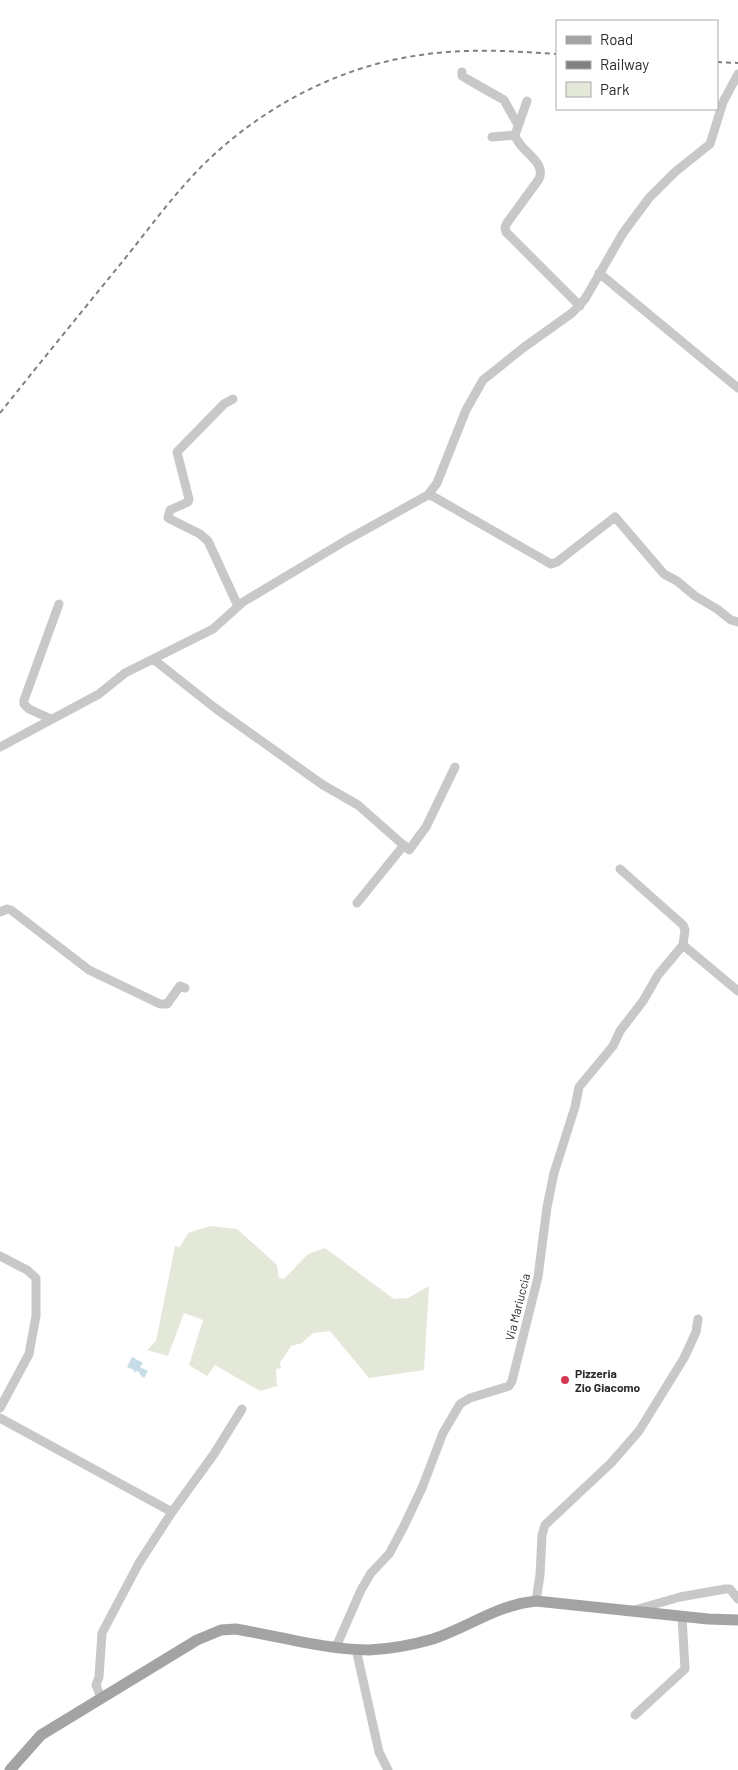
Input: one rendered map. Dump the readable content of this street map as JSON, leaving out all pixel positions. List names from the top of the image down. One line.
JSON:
{"streets":{"street":["Via Mariuccia"]},"places":["Pizzeria Zio Giacomo"],"legend":["Road","Railway","Park"]}
